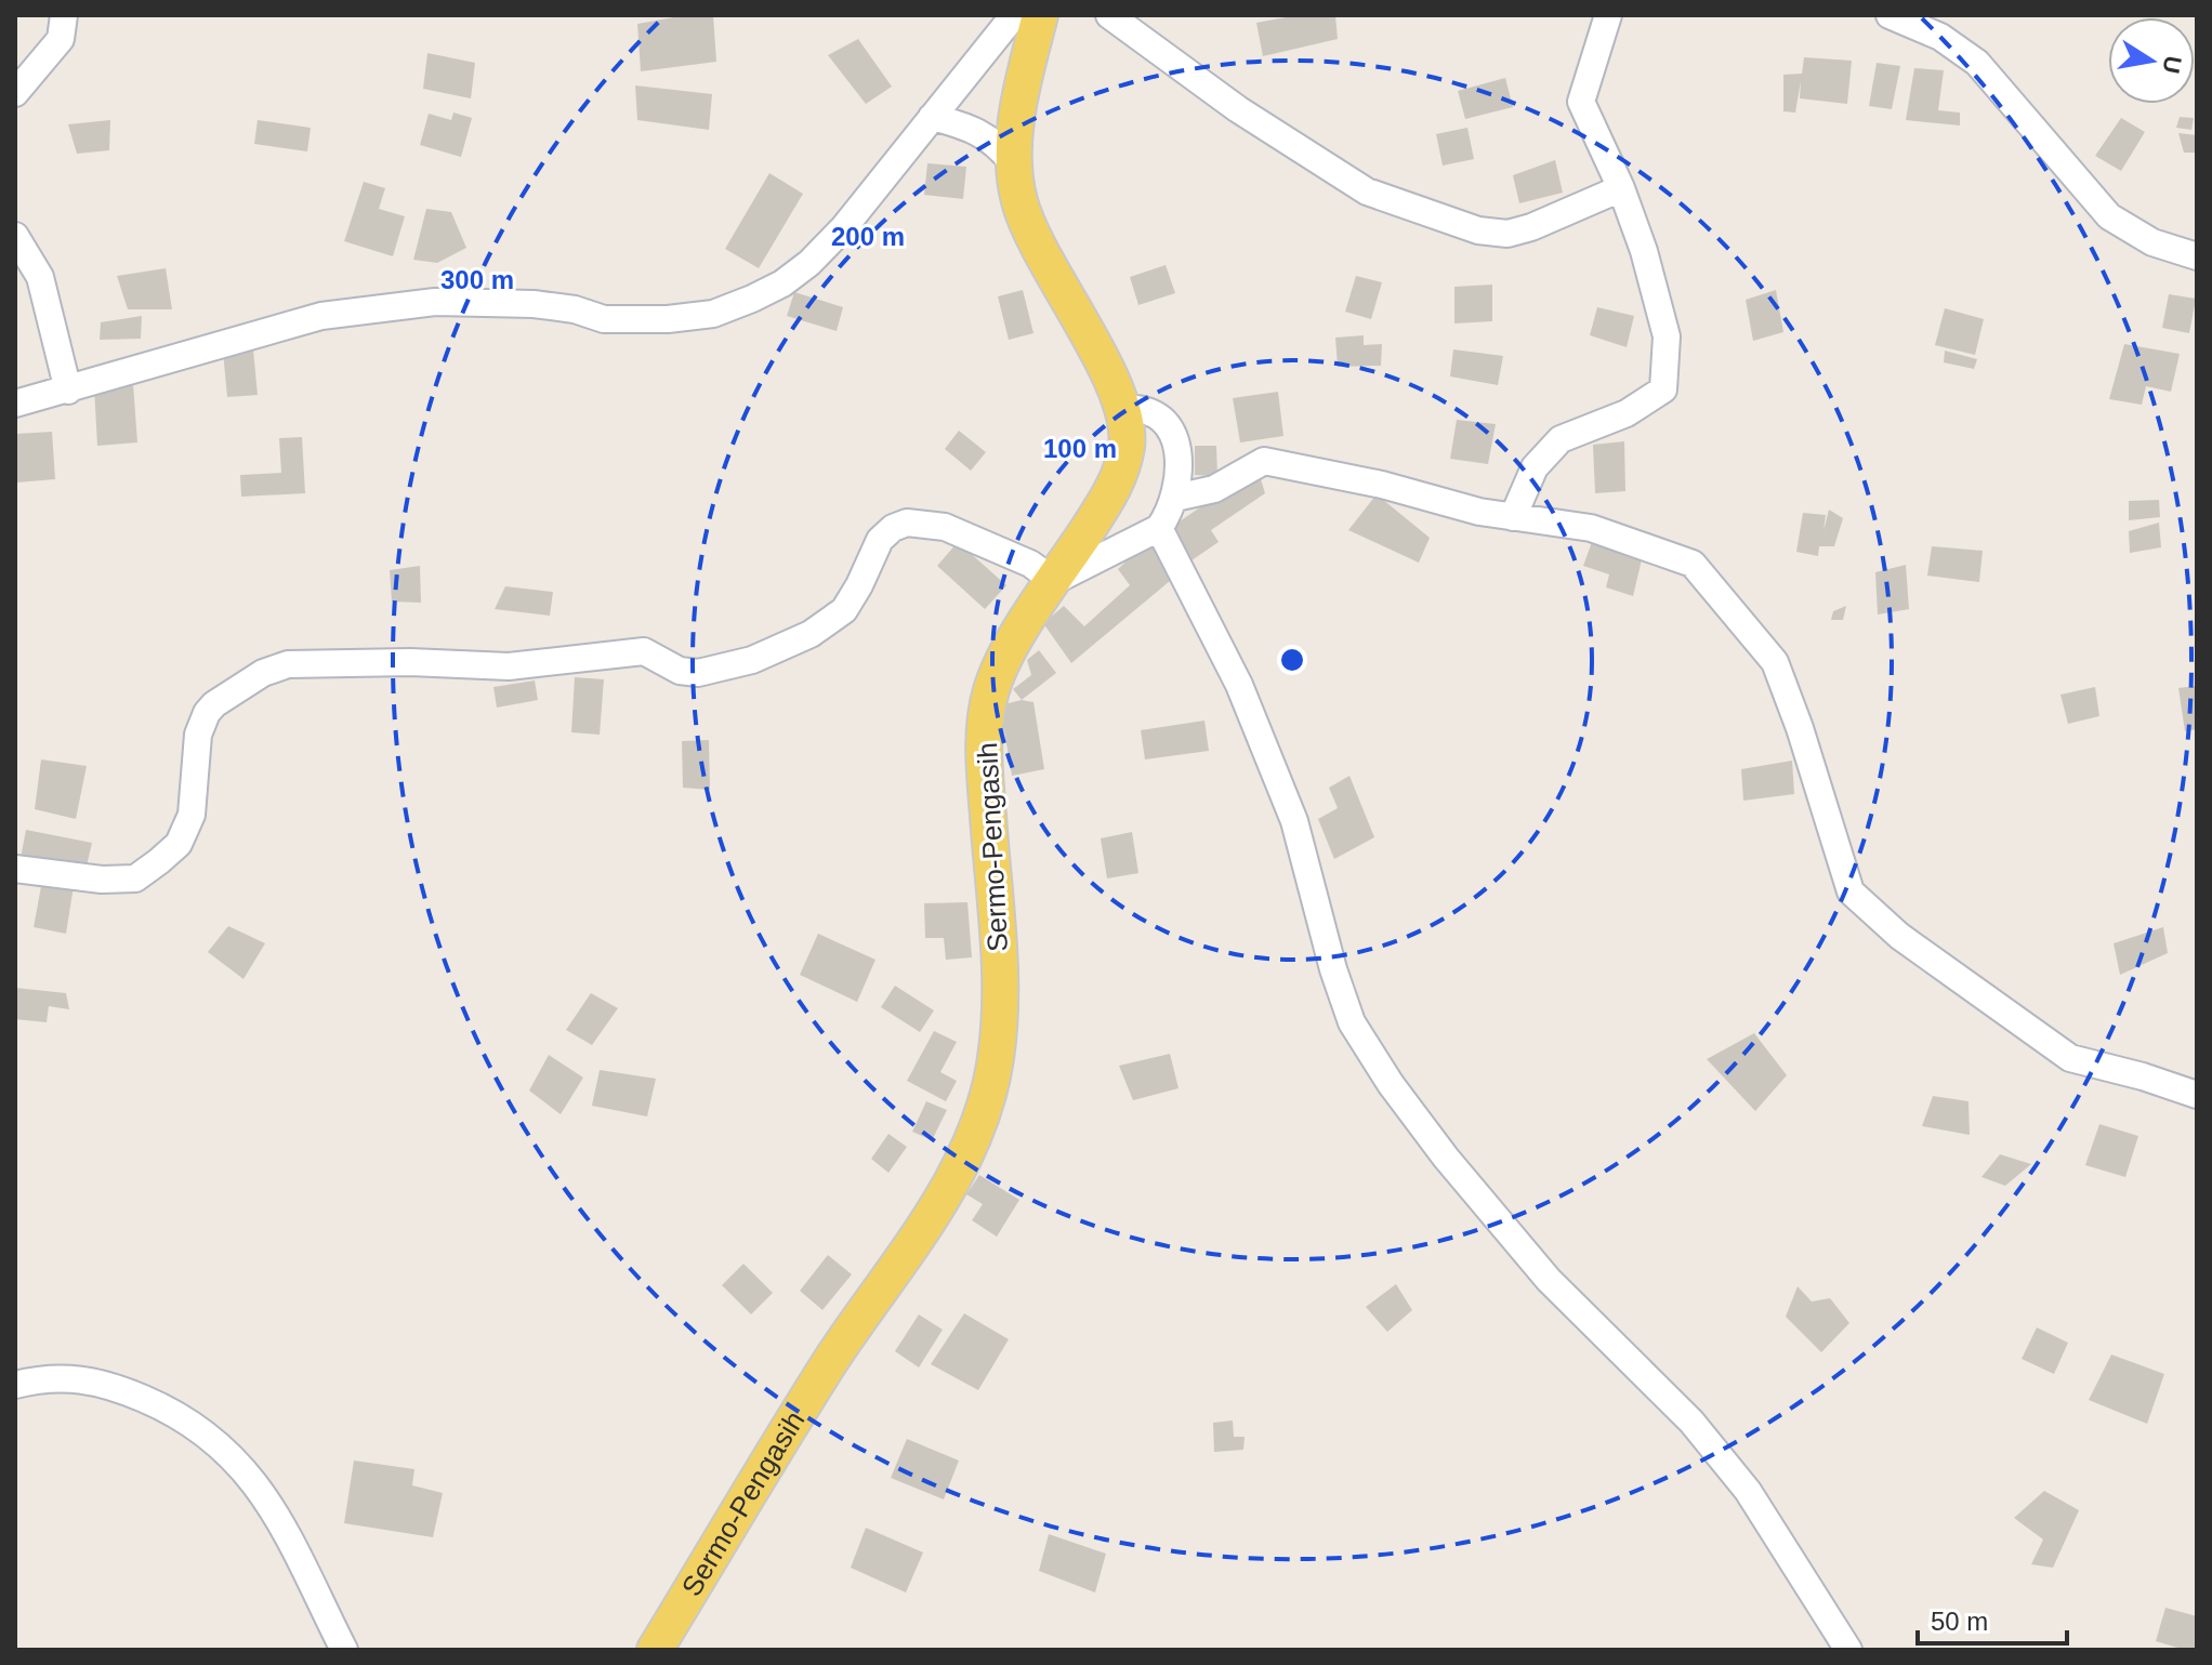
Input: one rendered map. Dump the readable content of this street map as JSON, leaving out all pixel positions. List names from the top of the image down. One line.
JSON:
{"streets":{"main road":["Sermo-Pengasih"]},"scale_bar":"50 m","north":"right","rings":["200 m","300 m","100 m"]}
